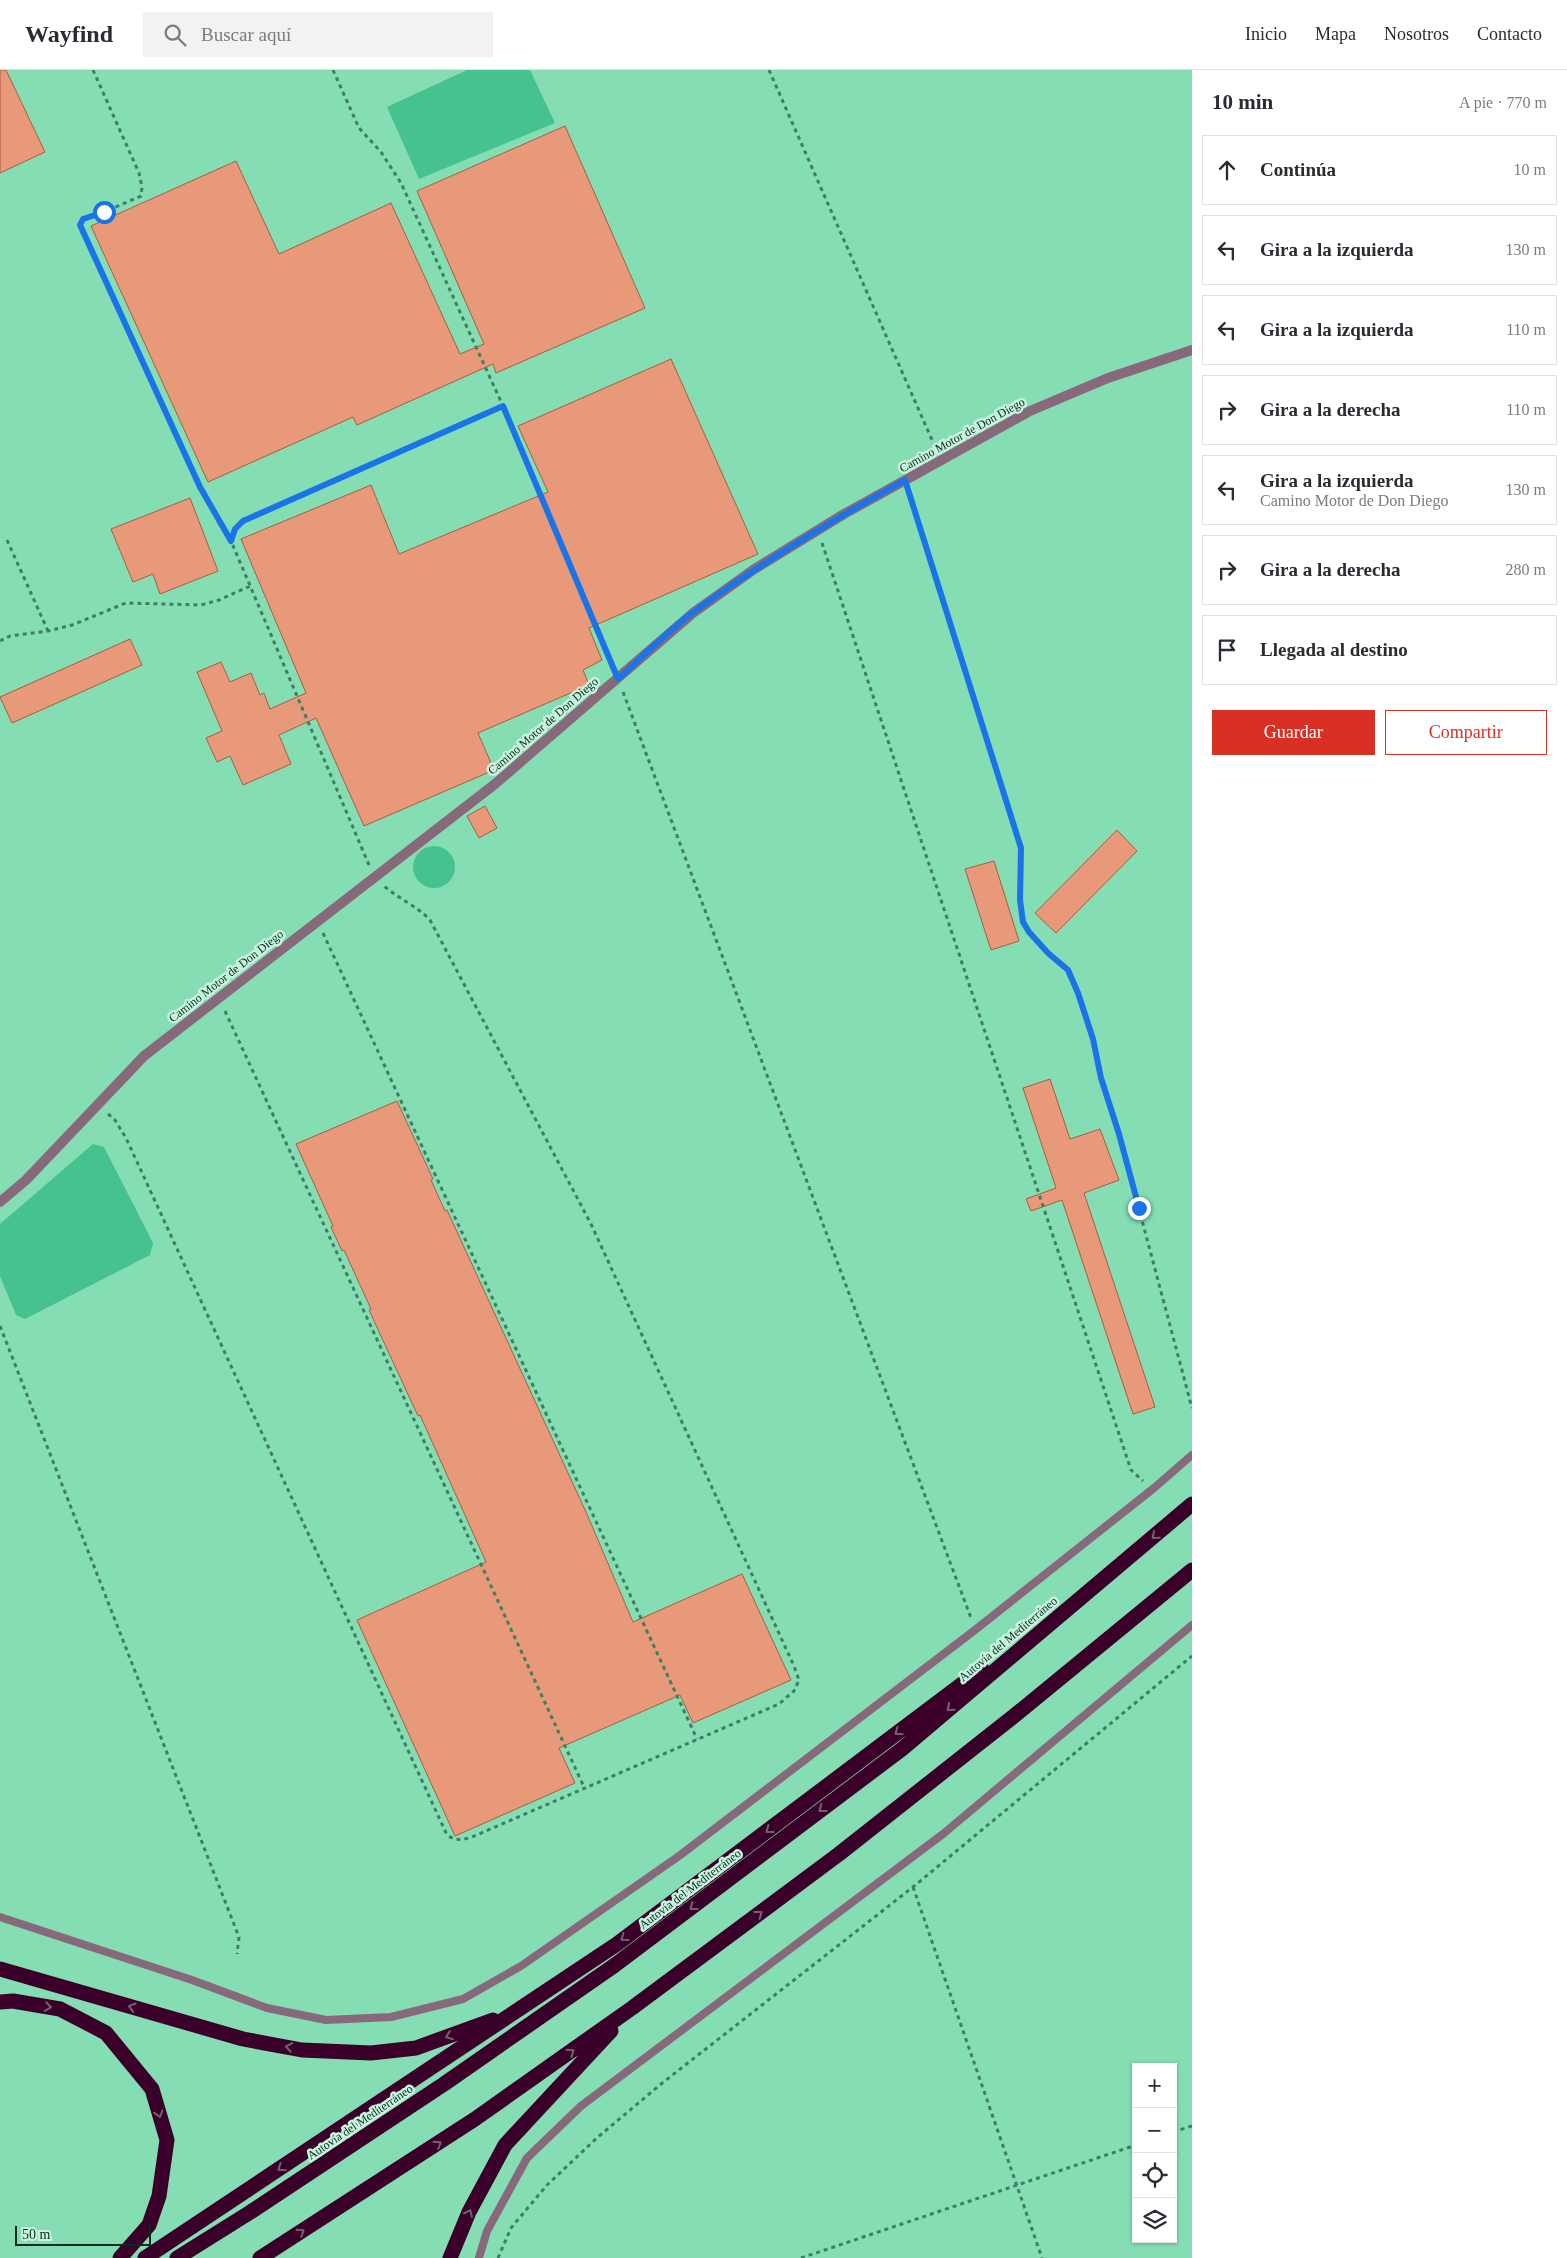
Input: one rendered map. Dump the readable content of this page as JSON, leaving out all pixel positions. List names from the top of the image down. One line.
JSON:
{"streets":{"highway":["Autovía del Mediterráneo"],"street":["Camino Motor de Don Diego"]},"scale_bar":"50 m","page":{"header":"Wayfind","search":"Buscar aquí","nav":["Inicio","Mapa","Nosotros","Contacto"],"heading":["10 min","A pie · 770 m"],"list":[["Continúa","10 m"],["Gira a la izquierda","130 m"],["Gira a la izquierda","110 m"],["Gira a la derecha","110 m"],["Gira a la izquierda","Camino Motor de Don Diego","130 m"],["Gira a la derecha","280 m"],"Llegada al destino"],"buttons":["Guardar","Compartir"],"map_buttons":["+","−"],"scale":"50 m"}}
